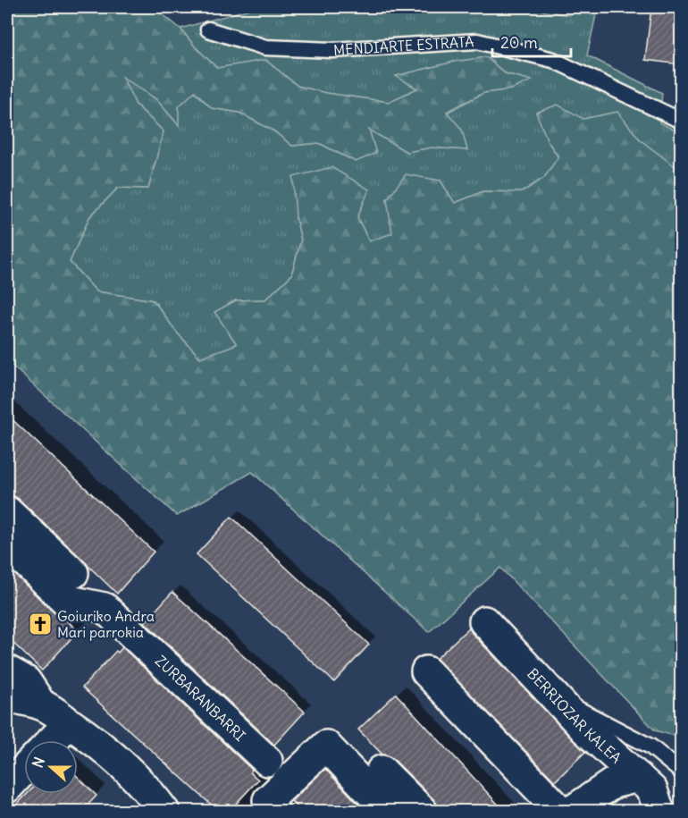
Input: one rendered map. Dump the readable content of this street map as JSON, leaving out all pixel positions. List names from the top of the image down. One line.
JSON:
{"streets":{"street":["ZURBARANBARRI","BERRIOZAR KALEA"],"lane":["MENDIARTE ESTRATA"]},"places":{"church":["Goiuriko Andra Mari parrokia"]},"scale_bar":"20 m","north":"left"}
